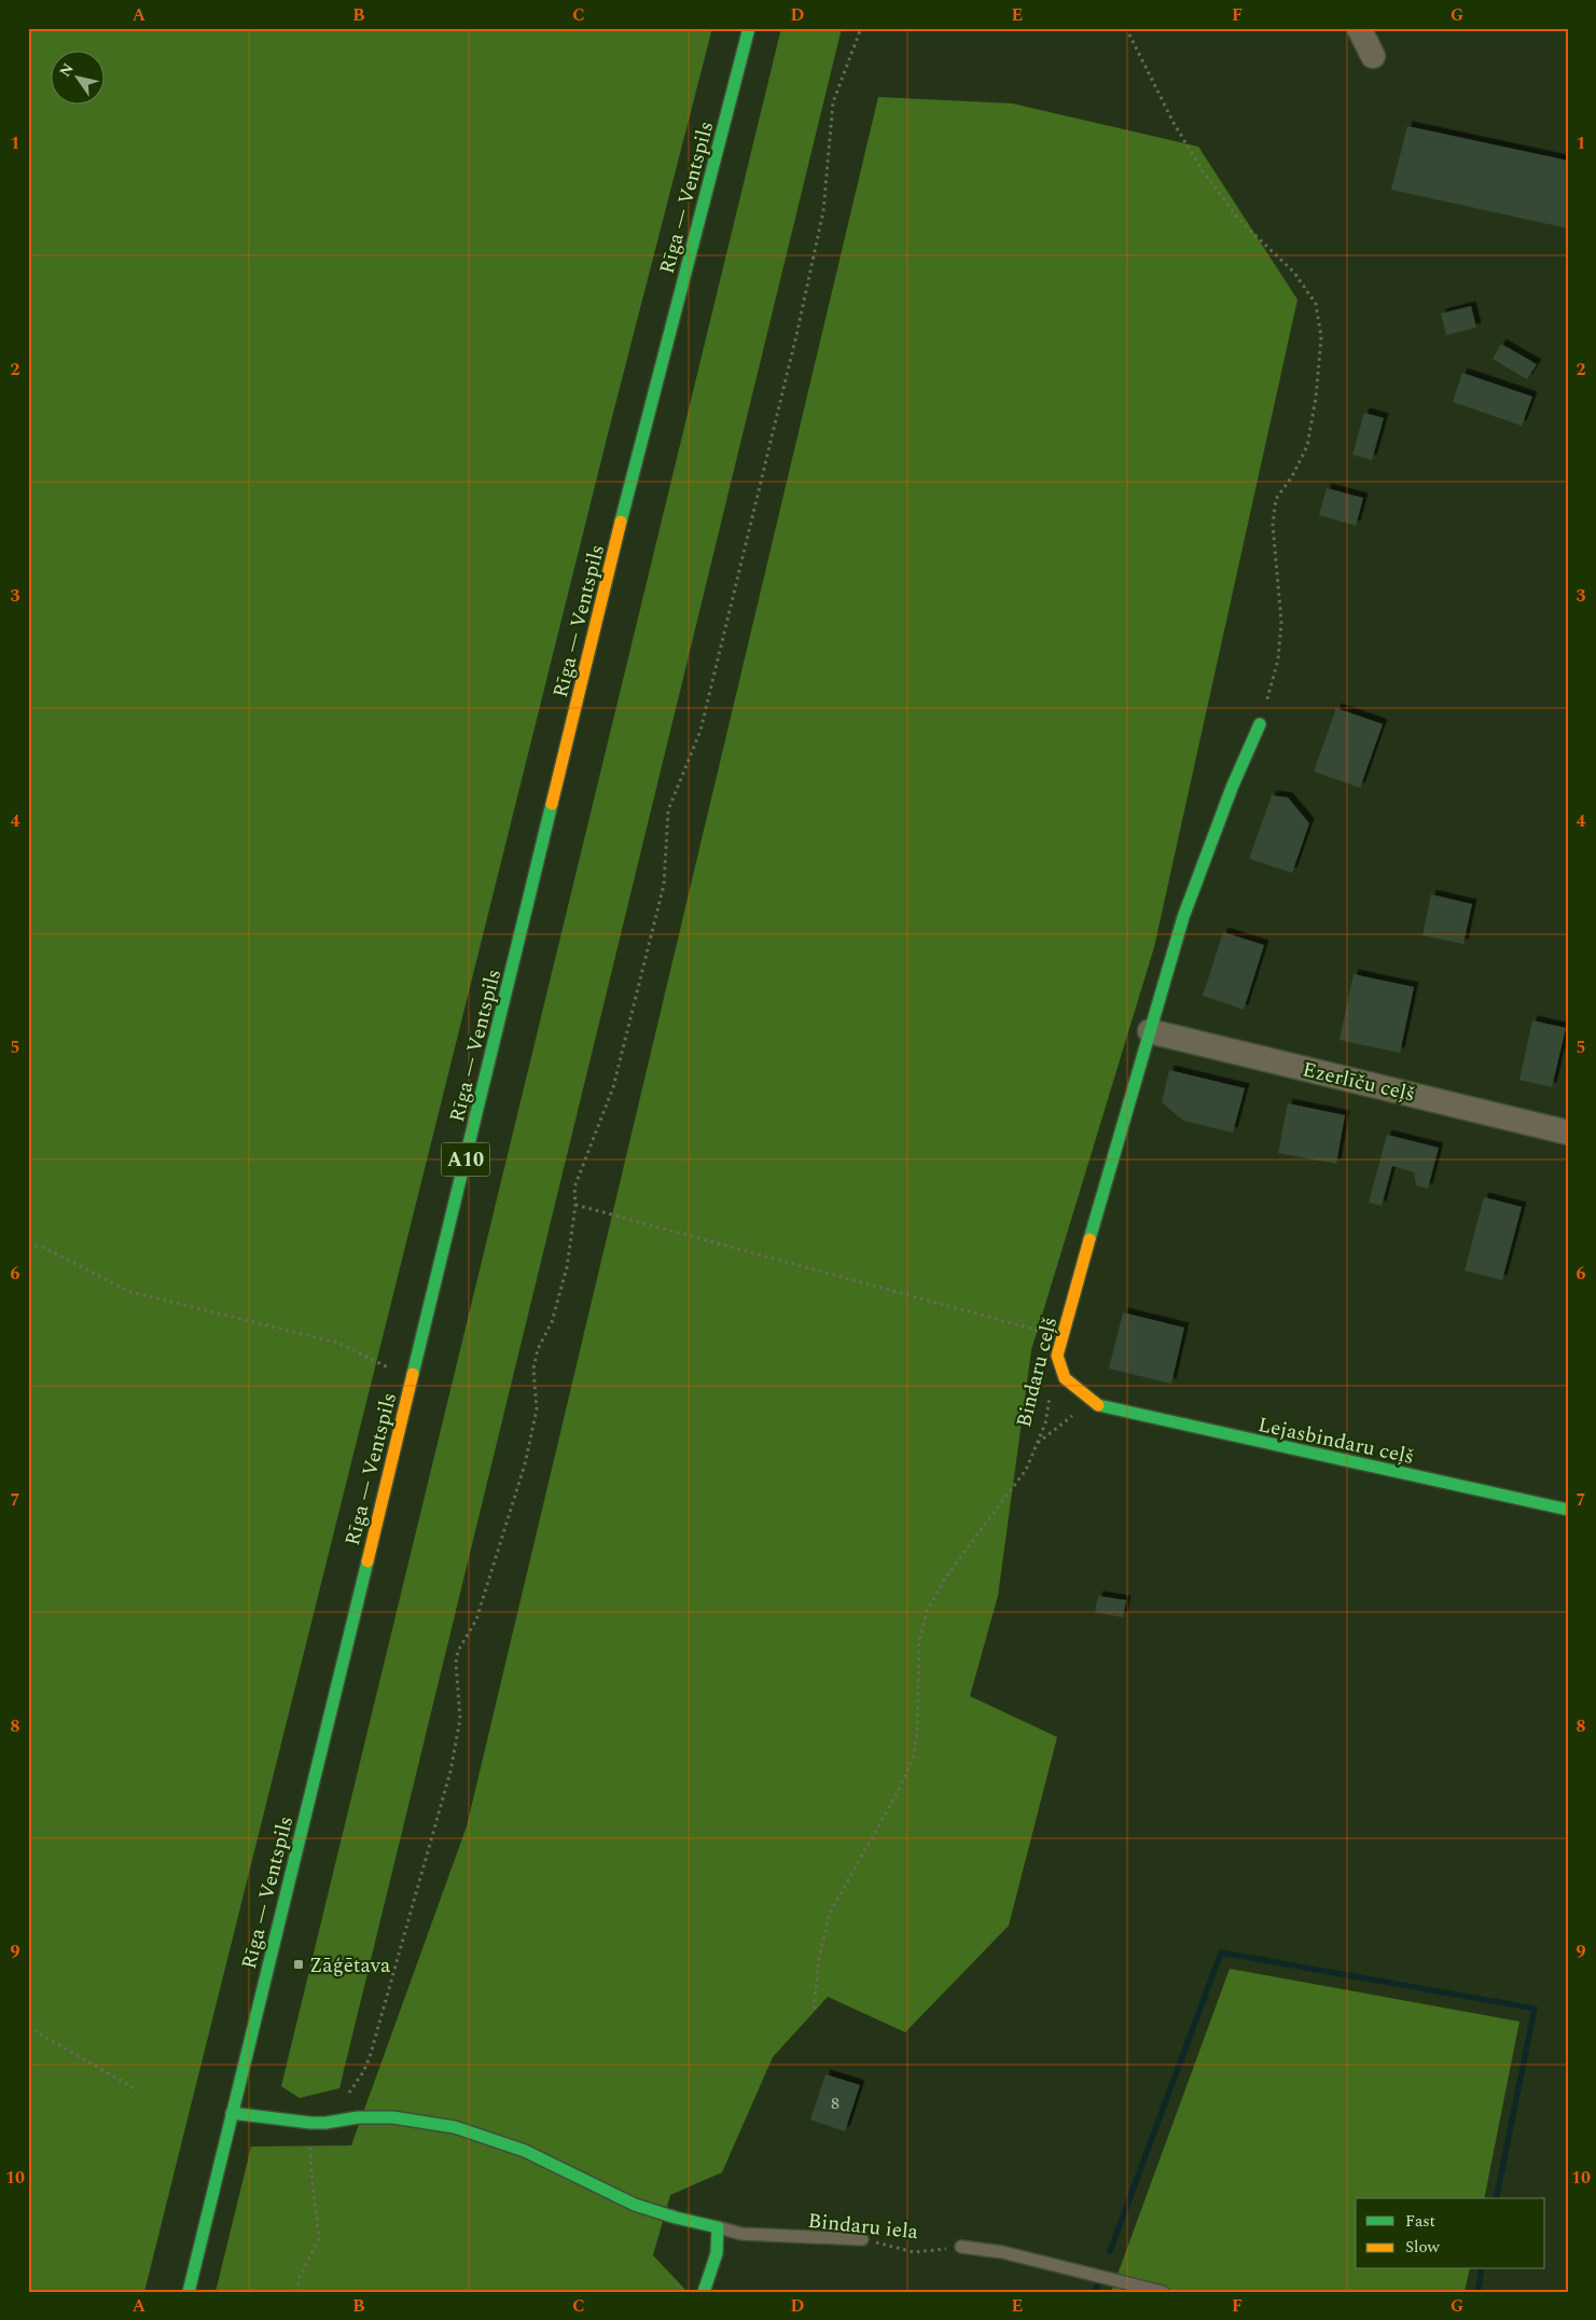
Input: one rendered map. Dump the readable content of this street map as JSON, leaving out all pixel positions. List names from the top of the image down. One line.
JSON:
{"streets":{"main road":["Rīga — Ventspils","A10","Bindaru ceļš","Lejasbindaru ceļš"],"street":["Ezerlīču ceļš"],"lane":["Bindaru iela"]},"crossings":[["Ezerlīču ceļš","Bindaru ceļš"],["Bindaru ceļš","Lejasbindaru ceļš"]],"places":{"transit":["Zāģētava"]},"house_numbers":["8"],"legend":["Fast","Slow"],"north":"top left","grid":{"columns":["A","B","C","D","E","F","G"],"rows":["1","2","3","4","5","6","7","8","9","10"]}}
